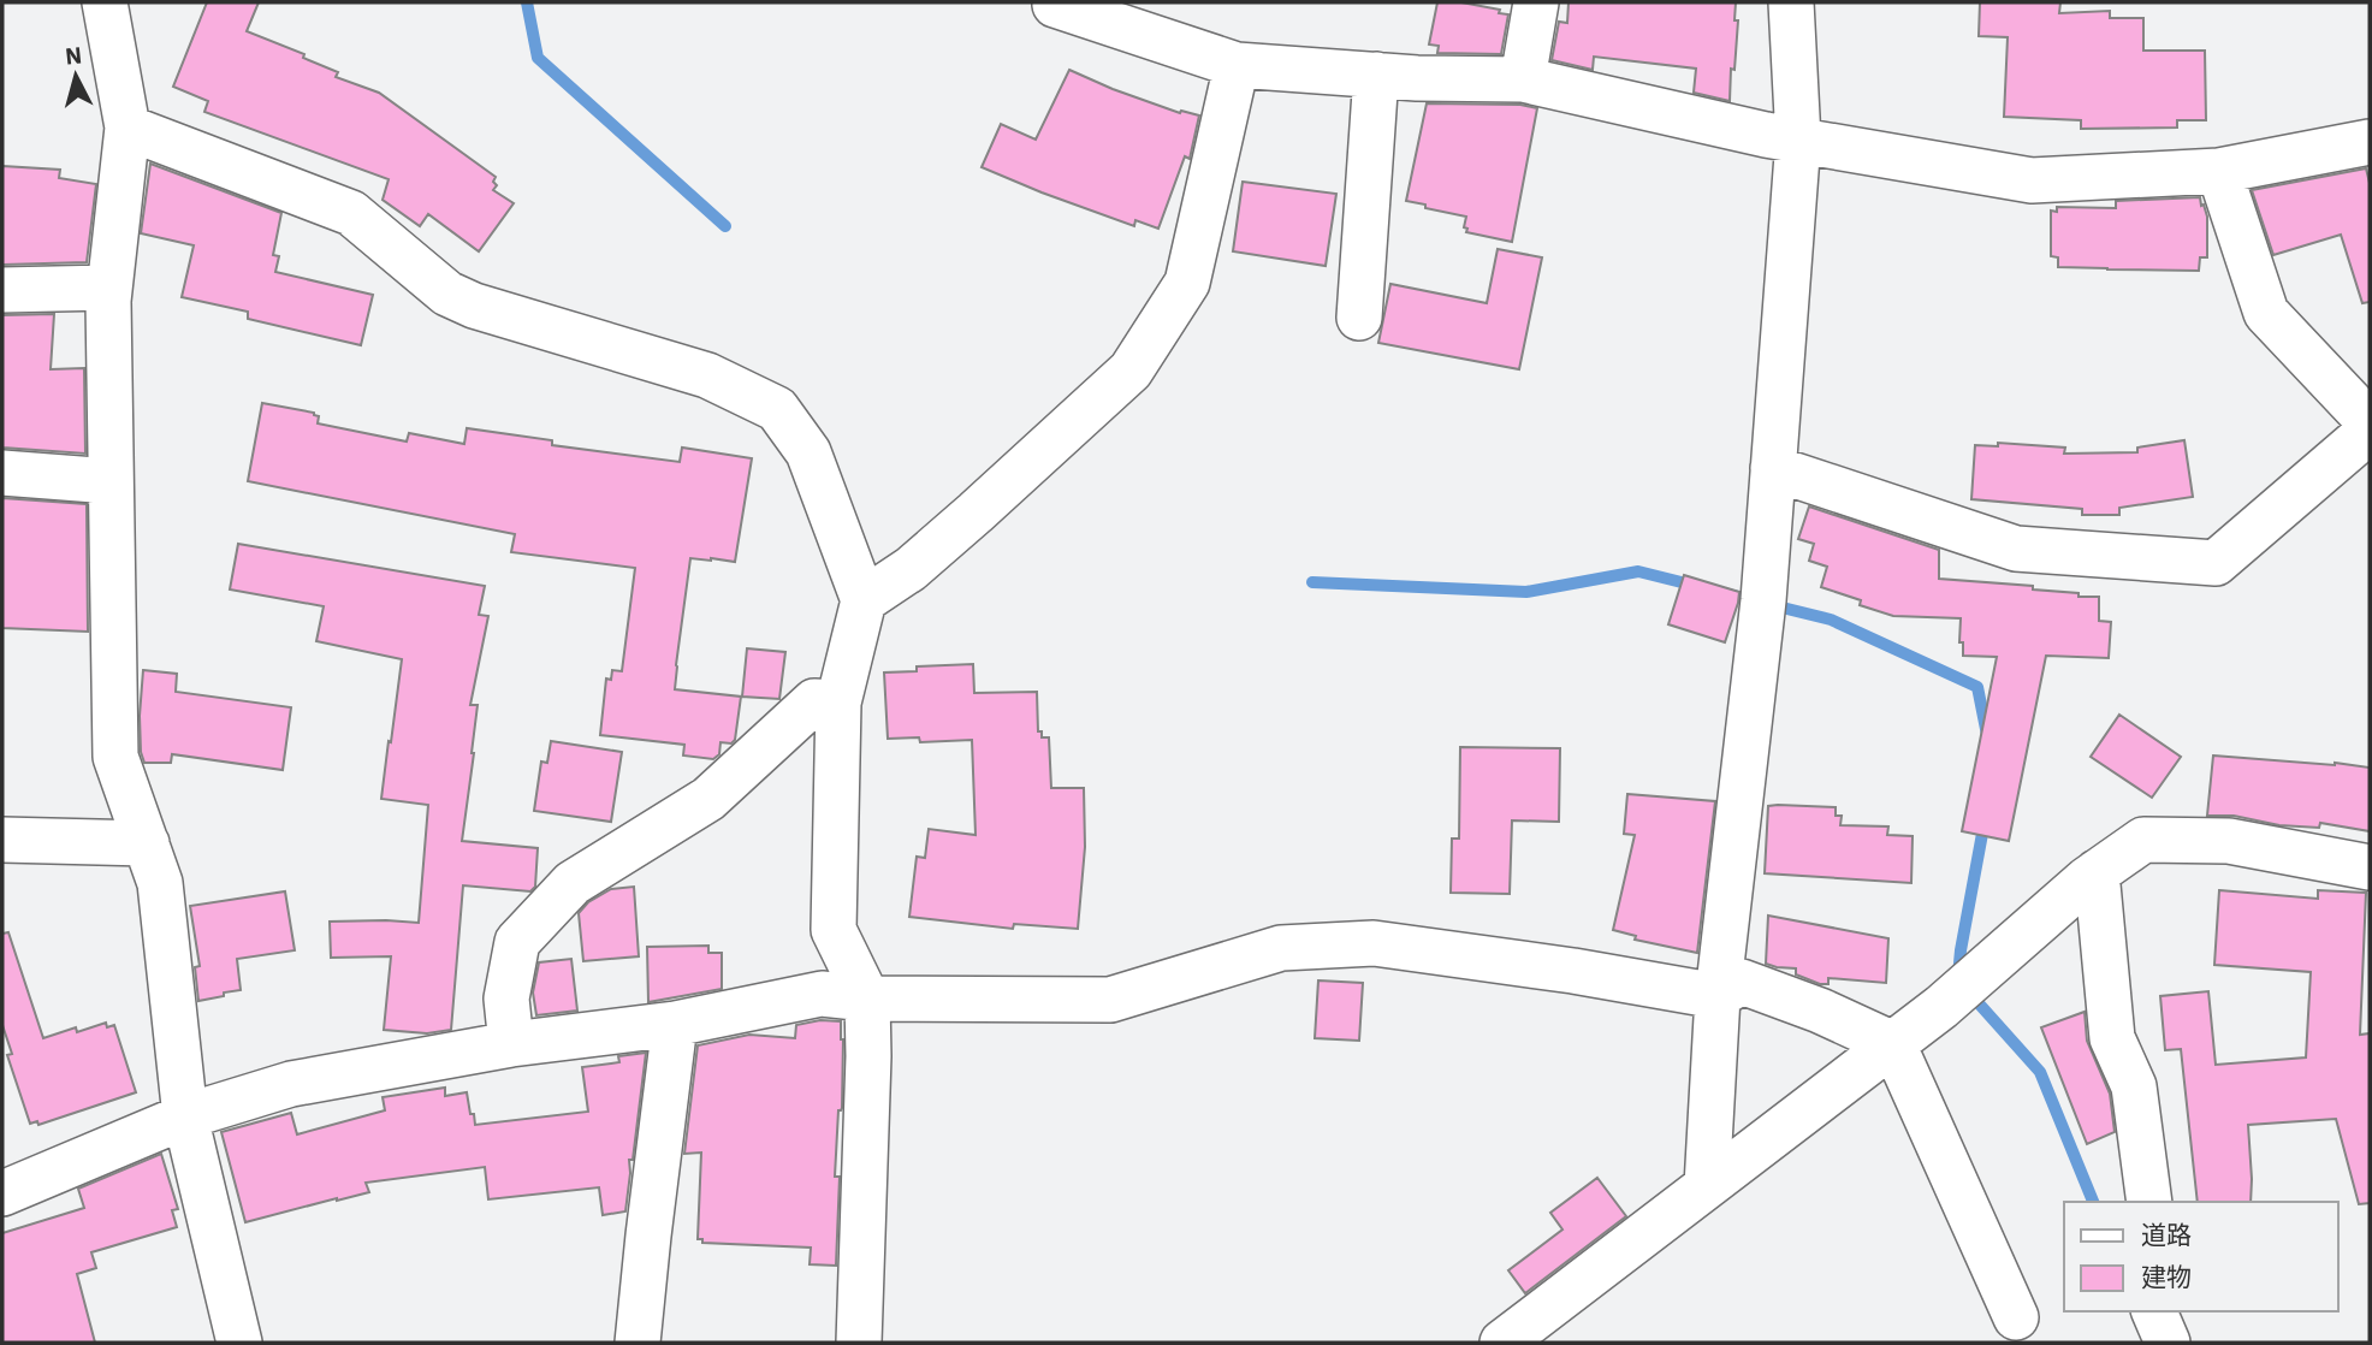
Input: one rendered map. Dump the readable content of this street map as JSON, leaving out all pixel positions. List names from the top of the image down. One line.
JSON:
{"legend":["道路","建物"],"north":"top"}
